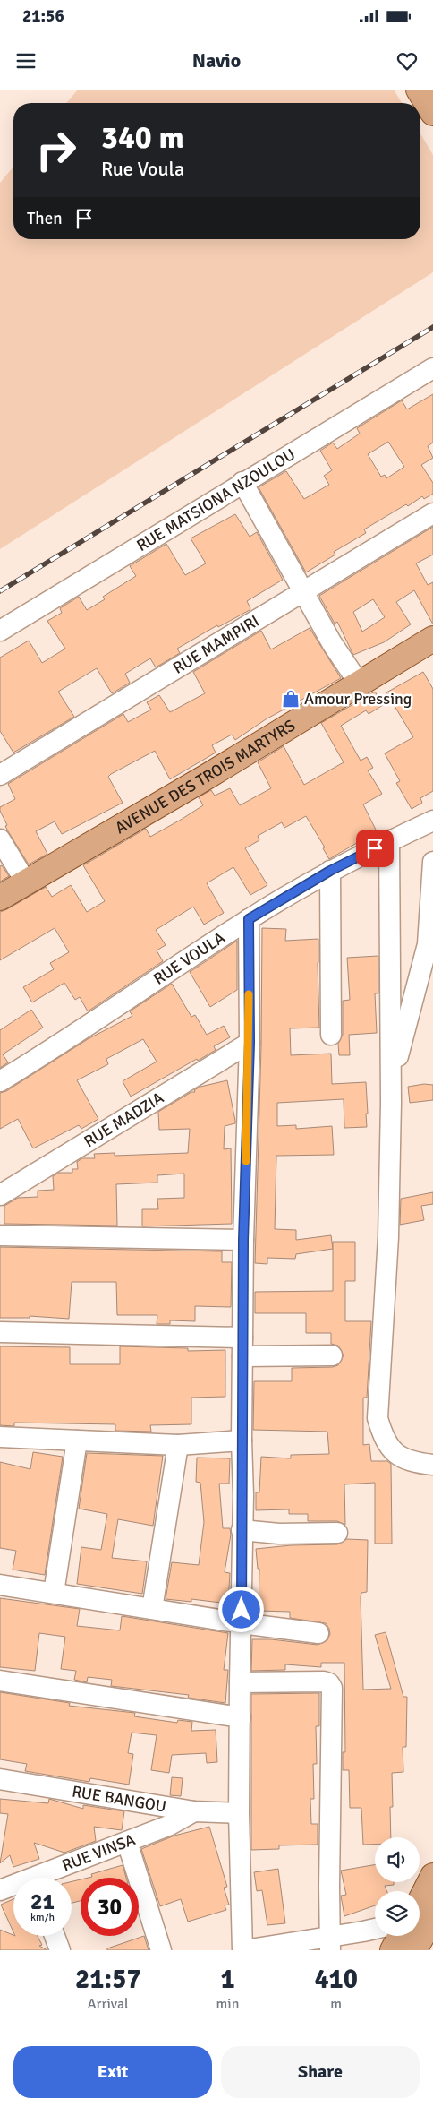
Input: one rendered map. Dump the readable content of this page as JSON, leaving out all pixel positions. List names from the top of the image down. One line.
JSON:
{"streets":{"main road":["AVENUE DES TROIS MARTYRS"],"street":["RUE MATSIONA NZOULOU","RUE MAMPIRI","RUE VOULA","RUE MADZIA","RUE BANGOU","RUE VINSA"]},"crossings":[["RUE BANGOU","RUE VINSA"]],"places":{"shop":["Amour Pressing"]},"page":{"status":"21:56","header":"Navio","turn":["340 m","Rue Voula"],"then":"Then","speed":"21 km/h","limit":"30","eta":["21:57","Arrival","1","min","410","m"],"buttons":["Exit","Share"]}}
